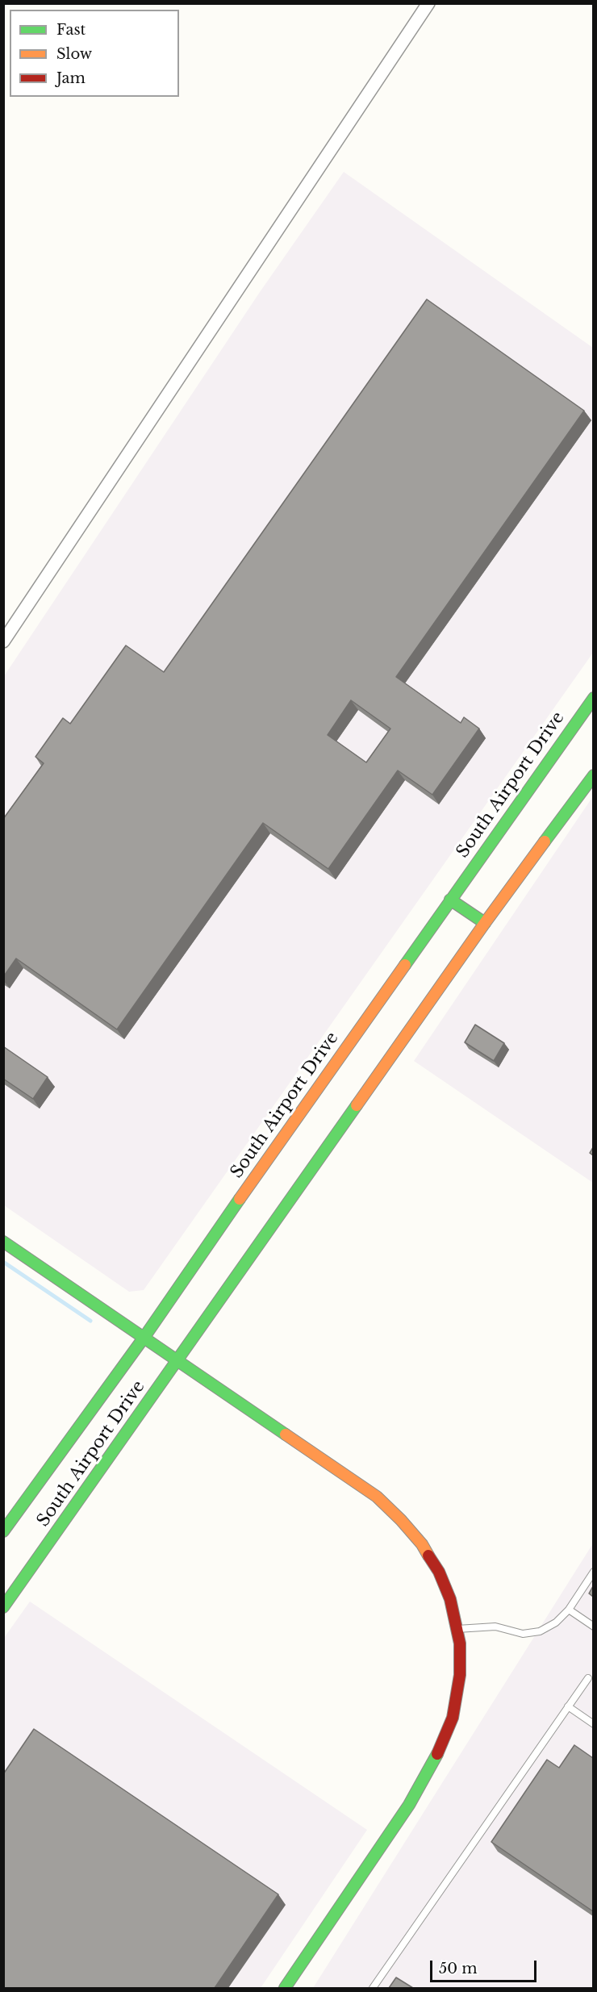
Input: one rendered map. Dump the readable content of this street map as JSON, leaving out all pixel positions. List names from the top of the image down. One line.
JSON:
{"streets":{"main road":["South Airport Drive"]},"legend":["Fast","Slow","Jam"],"scale_bar":"50 m"}
